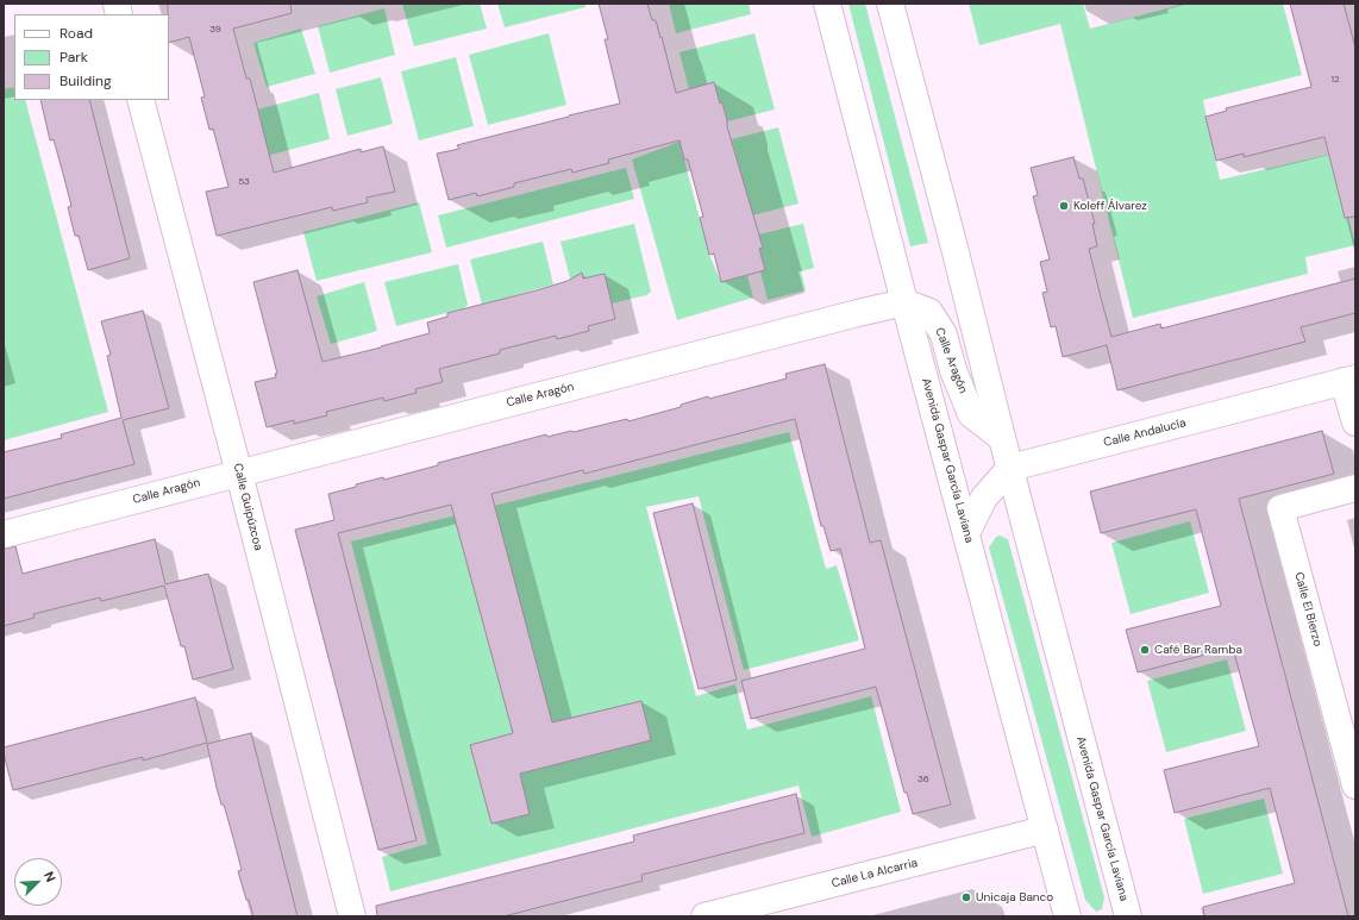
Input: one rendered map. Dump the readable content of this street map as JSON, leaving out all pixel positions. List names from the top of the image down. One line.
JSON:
{"streets":{"street":["Calle Aragón","Calle Andalucía","Avenida Gaspar García Laviana","Calle Guipúzcoa","Calle El Bierzo","Calle La Alcarria"]},"crossings":[["Calle Aragón","Avenida Gaspar García Laviana"],["Calle Aragón","Calle Guipúzcoa"],["Calle Andalucía","Avenida Gaspar García Laviana"],["Avenida Gaspar García Laviana","Calle La Alcarria"]],"places":["Koleff Álvarez","Café Bar Ramba","Unicaja Banco"],"house_numbers":["39","12","53","36"],"legend":["Road","Park","Building"],"north":"top right"}
